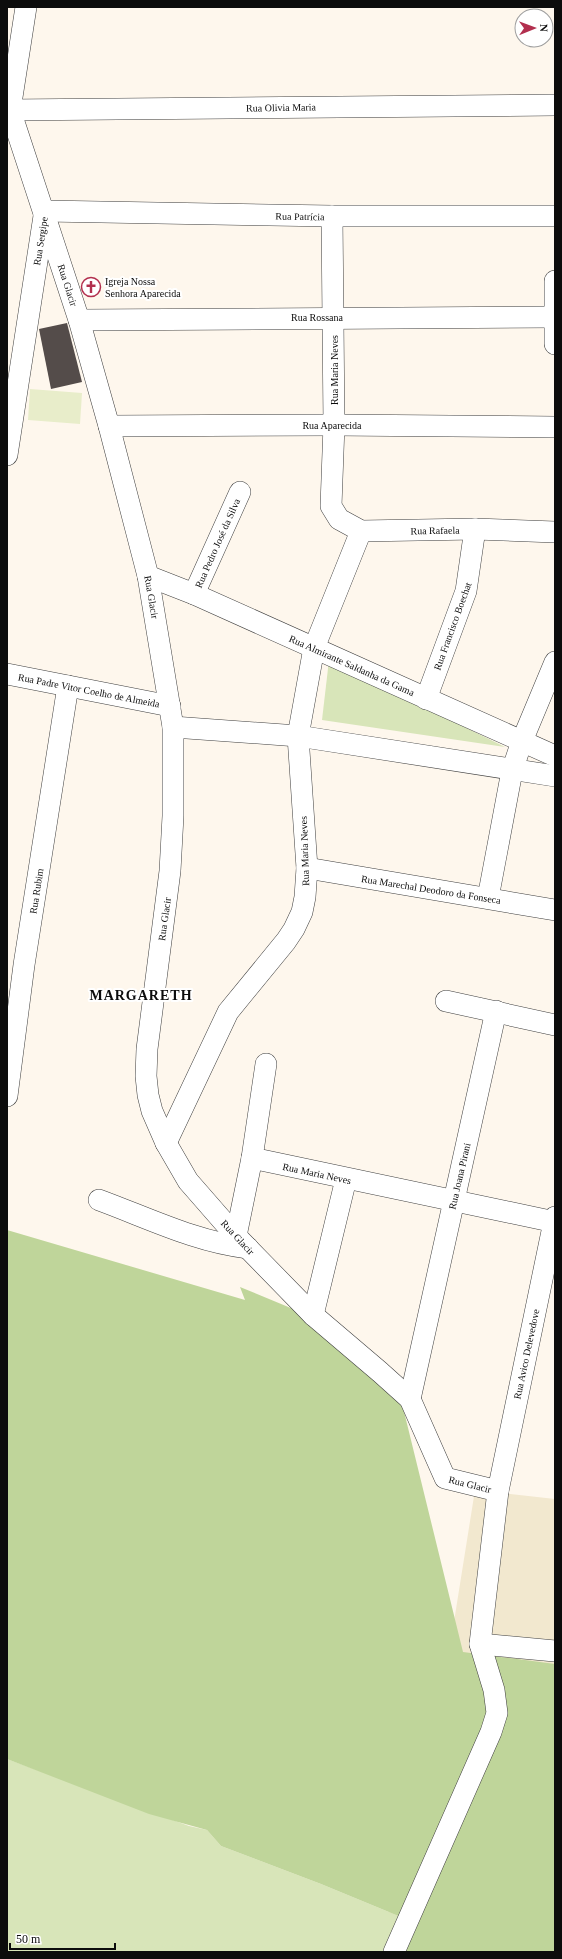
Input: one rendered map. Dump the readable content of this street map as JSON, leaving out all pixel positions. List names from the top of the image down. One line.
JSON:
{"streets":{"street":["Rua Olivia Maria","Rua Patrícia","Rua Sergipe","Rua Glacir","Rua Rossana","Rua Maria Neves","Rua Aparecida","Rua Rafaela","Rua Pedro José da Silva","Rua Francisco Boechat","Rua Almirante Saldanha da Gama","Rua Padre Vitor Coelho de Almeida","Rua Marechal Deodoro da Fonseca","Rua Rubim","Rua Joana Pirani","Rua Avico Delevedove"]},"crossings":[["Rua Olivia Maria","Rua Sergipe"],["Rua Patrícia","Rua Sergipe"],["Rua Patrícia","Rua Glacir"],["Rua Patrícia","Rua Maria Neves"],["Rua Sergipe","Rua Glacir"],["Rua Glacir","Rua Rossana"],["Rua Glacir","Rua Maria Neves"],["Rua Glacir","Rua Aparecida"],["Rua Glacir","Rua Almirante Saldanha da Gama"],["Rua Glacir","Rua Padre Vitor Coelho de Almeida"],["Rua Glacir","Rua Joana Pirani"],["Rua Glacir","Rua Avico Delevedove"],["Rua Rossana","Rua Maria Neves"],["Rua Maria Neves","Rua Aparecida"],["Rua Maria Neves","Rua Rafaela"],["Rua Maria Neves","Rua Almirante Saldanha da Gama"],["Rua Maria Neves","Rua Marechal Deodoro da Fonseca"],["Rua Maria Neves","Rua Joana Pirani"],["Rua Maria Neves","Rua Avico Delevedove"],["Rua Rafaela","Rua Francisco Boechat"],["Rua Pedro José da Silva","Rua Almirante Saldanha da Gama"],["Rua Francisco Boechat","Rua Almirante Saldanha da Gama"],["Rua Padre Vitor Coelho de Almeida","Rua Rubim"]],"districts":["MARGARETH"],"places":{"church":["Igreja Nossa Senhora Aparecida"]},"scale_bar":"50 m","north":"right"}
